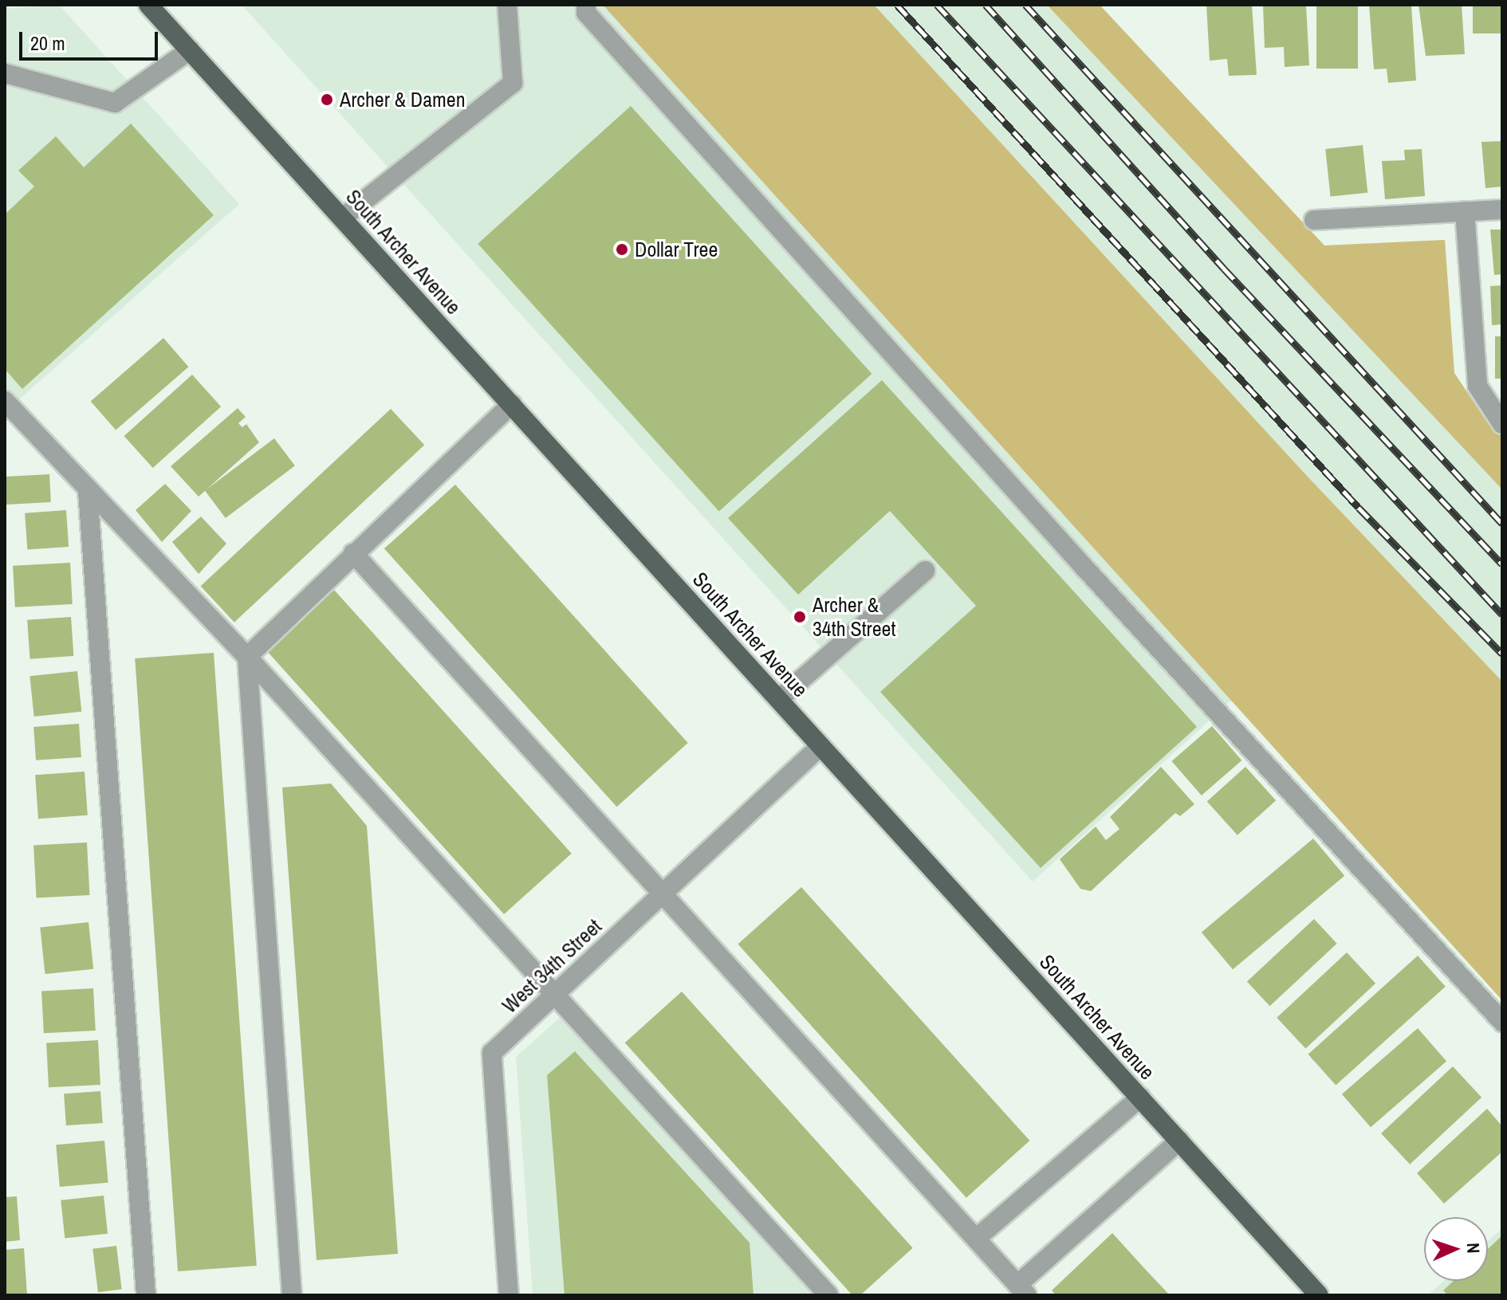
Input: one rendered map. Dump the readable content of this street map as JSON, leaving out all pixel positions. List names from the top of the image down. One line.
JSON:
{"streets":{"main road":["South Archer Avenue"],"street":["West 34th Street"]},"crossings":[["South Archer Avenue","West 34th Street"]],"places":["Archer & Damen","Dollar Tree","Archer & 34th Street"],"scale_bar":"20 m","north":"right"}
